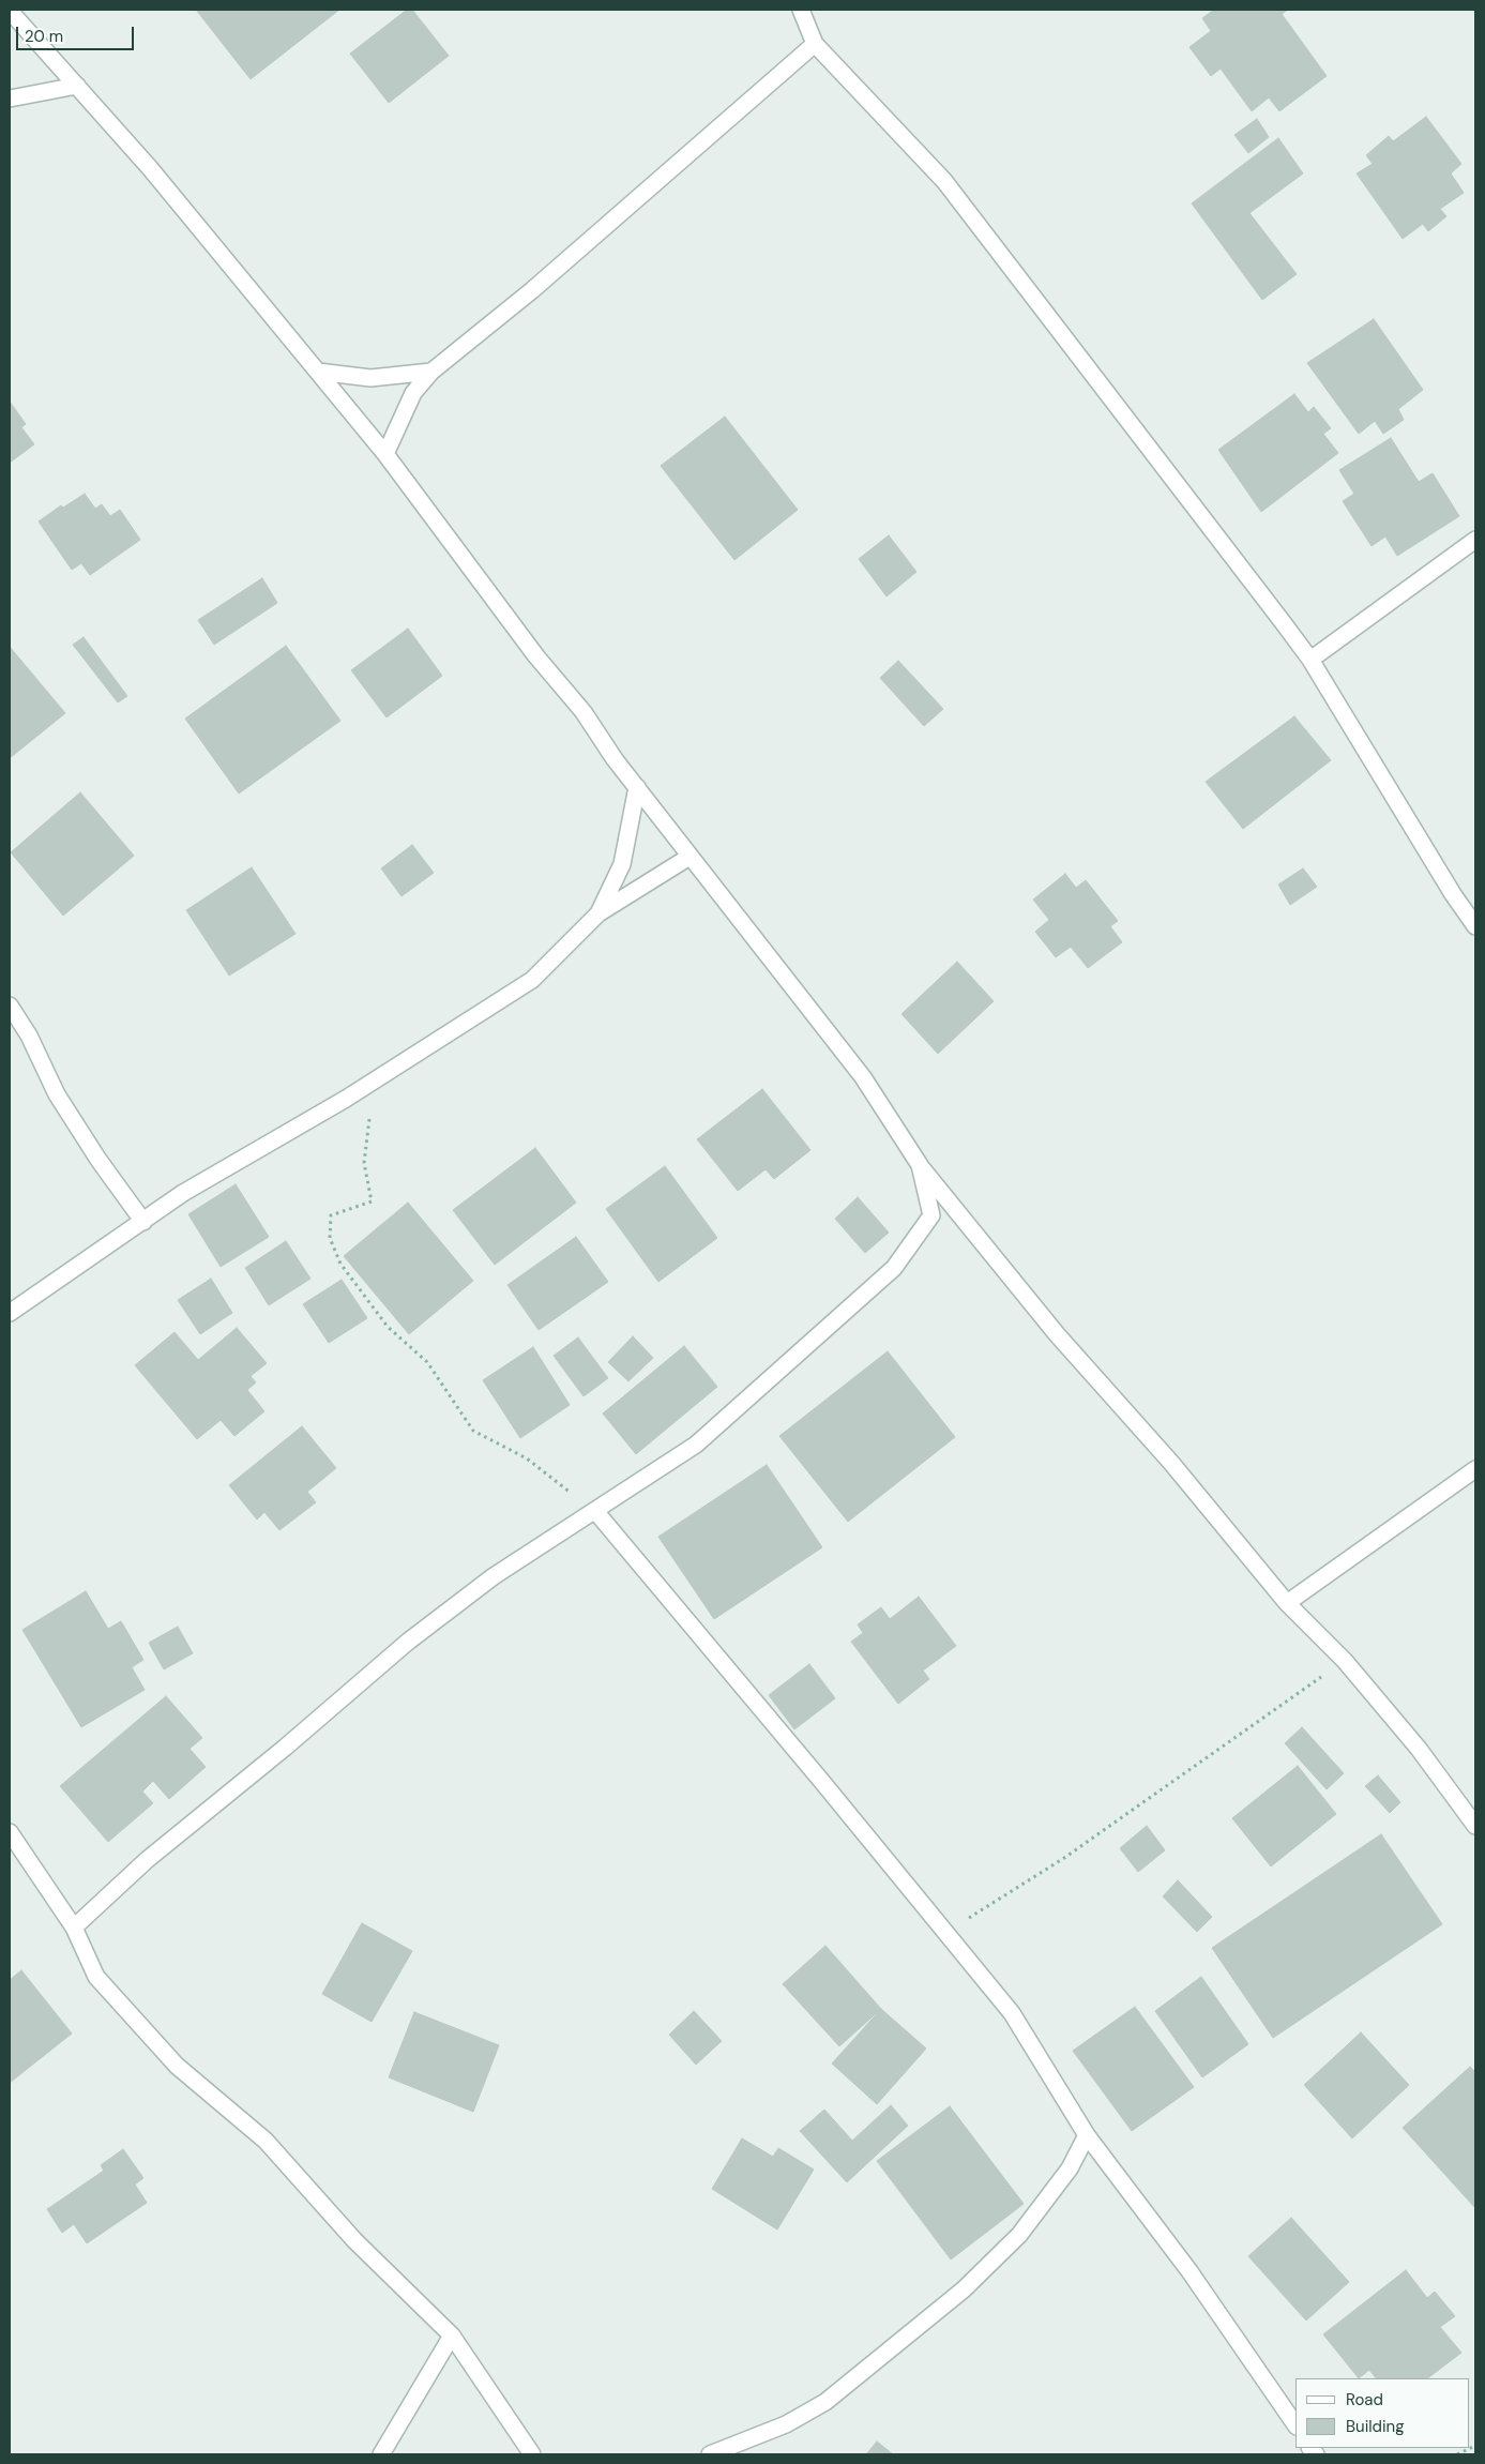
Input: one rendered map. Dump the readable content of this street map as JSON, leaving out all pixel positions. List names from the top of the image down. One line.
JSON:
{"legend":["Road","Building"],"scale_bar":"20 m"}
